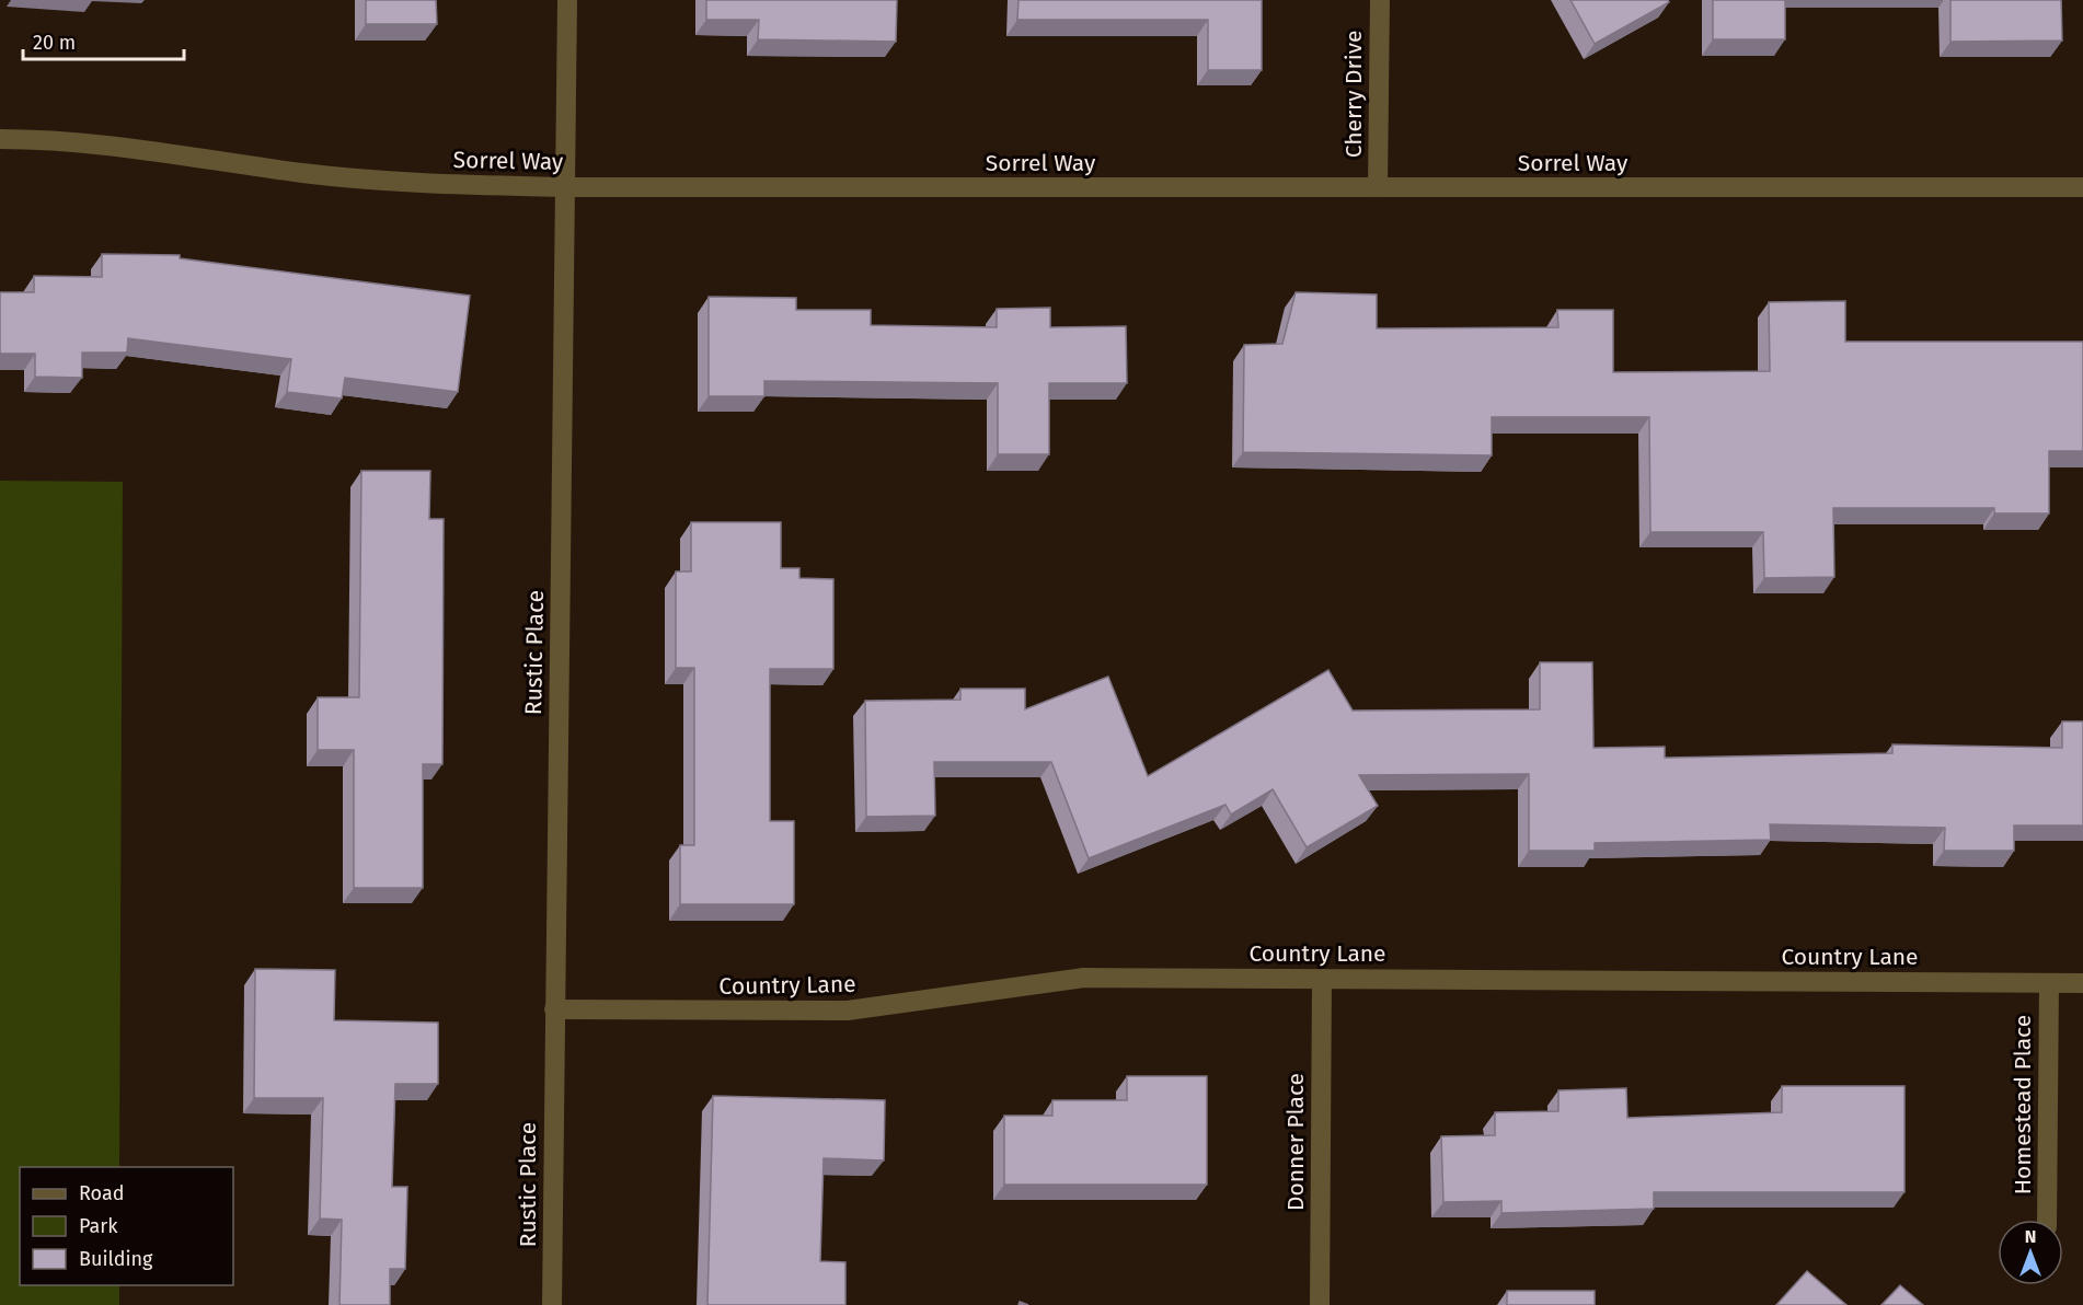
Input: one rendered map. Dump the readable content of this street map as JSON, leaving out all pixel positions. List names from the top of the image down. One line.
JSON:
{"streets":{"street":["Cherry Drive","Sorrel Way","Rustic Place","Country Lane","Homestead Place","Donner Place"]},"crossings":[["Cherry Drive","Sorrel Way"],["Sorrel Way","Rustic Place"],["Rustic Place","Country Lane"],["Country Lane","Homestead Place"],["Country Lane","Donner Place"]],"legend":["Road","Park","Building"],"scale_bar":"20 m","north":"top"}
